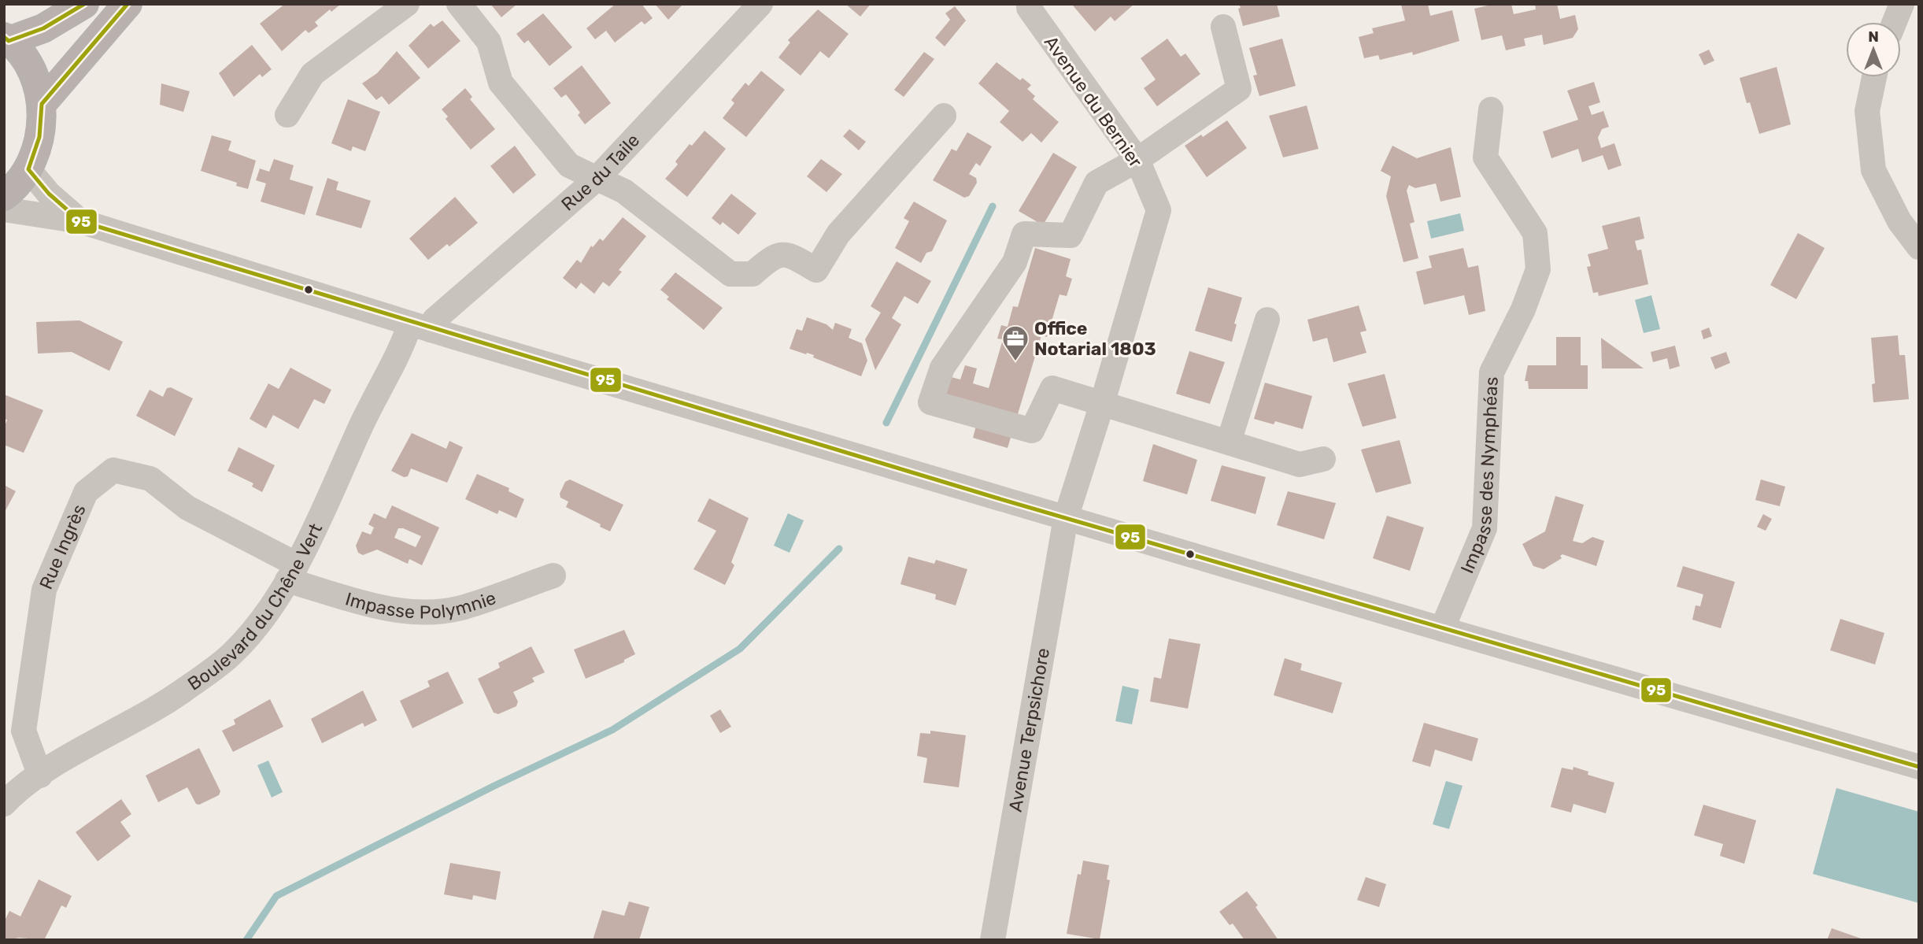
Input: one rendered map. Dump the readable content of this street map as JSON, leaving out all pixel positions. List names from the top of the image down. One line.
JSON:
{"streets":{"street":["Avenue du Bernier","Rue du Taile","Impasse des Nymphéas","Rue Ingrès","Impasse Polymnie","Boulevard du Chêne Vert","Avenue Terpsichore"]},"crossings":[["Avenue du Bernier","Avenue Terpsichore"],["Rue du Taile","Boulevard du Chêne Vert"],["Rue Ingrès","Impasse Polymnie"],["Rue Ingrès","Boulevard du Chêne Vert"],["Impasse Polymnie","Boulevard du Chêne Vert"]],"places":{"office":["Office Notarial 1803"]},"lines":["transit line 95"],"north":"top"}
